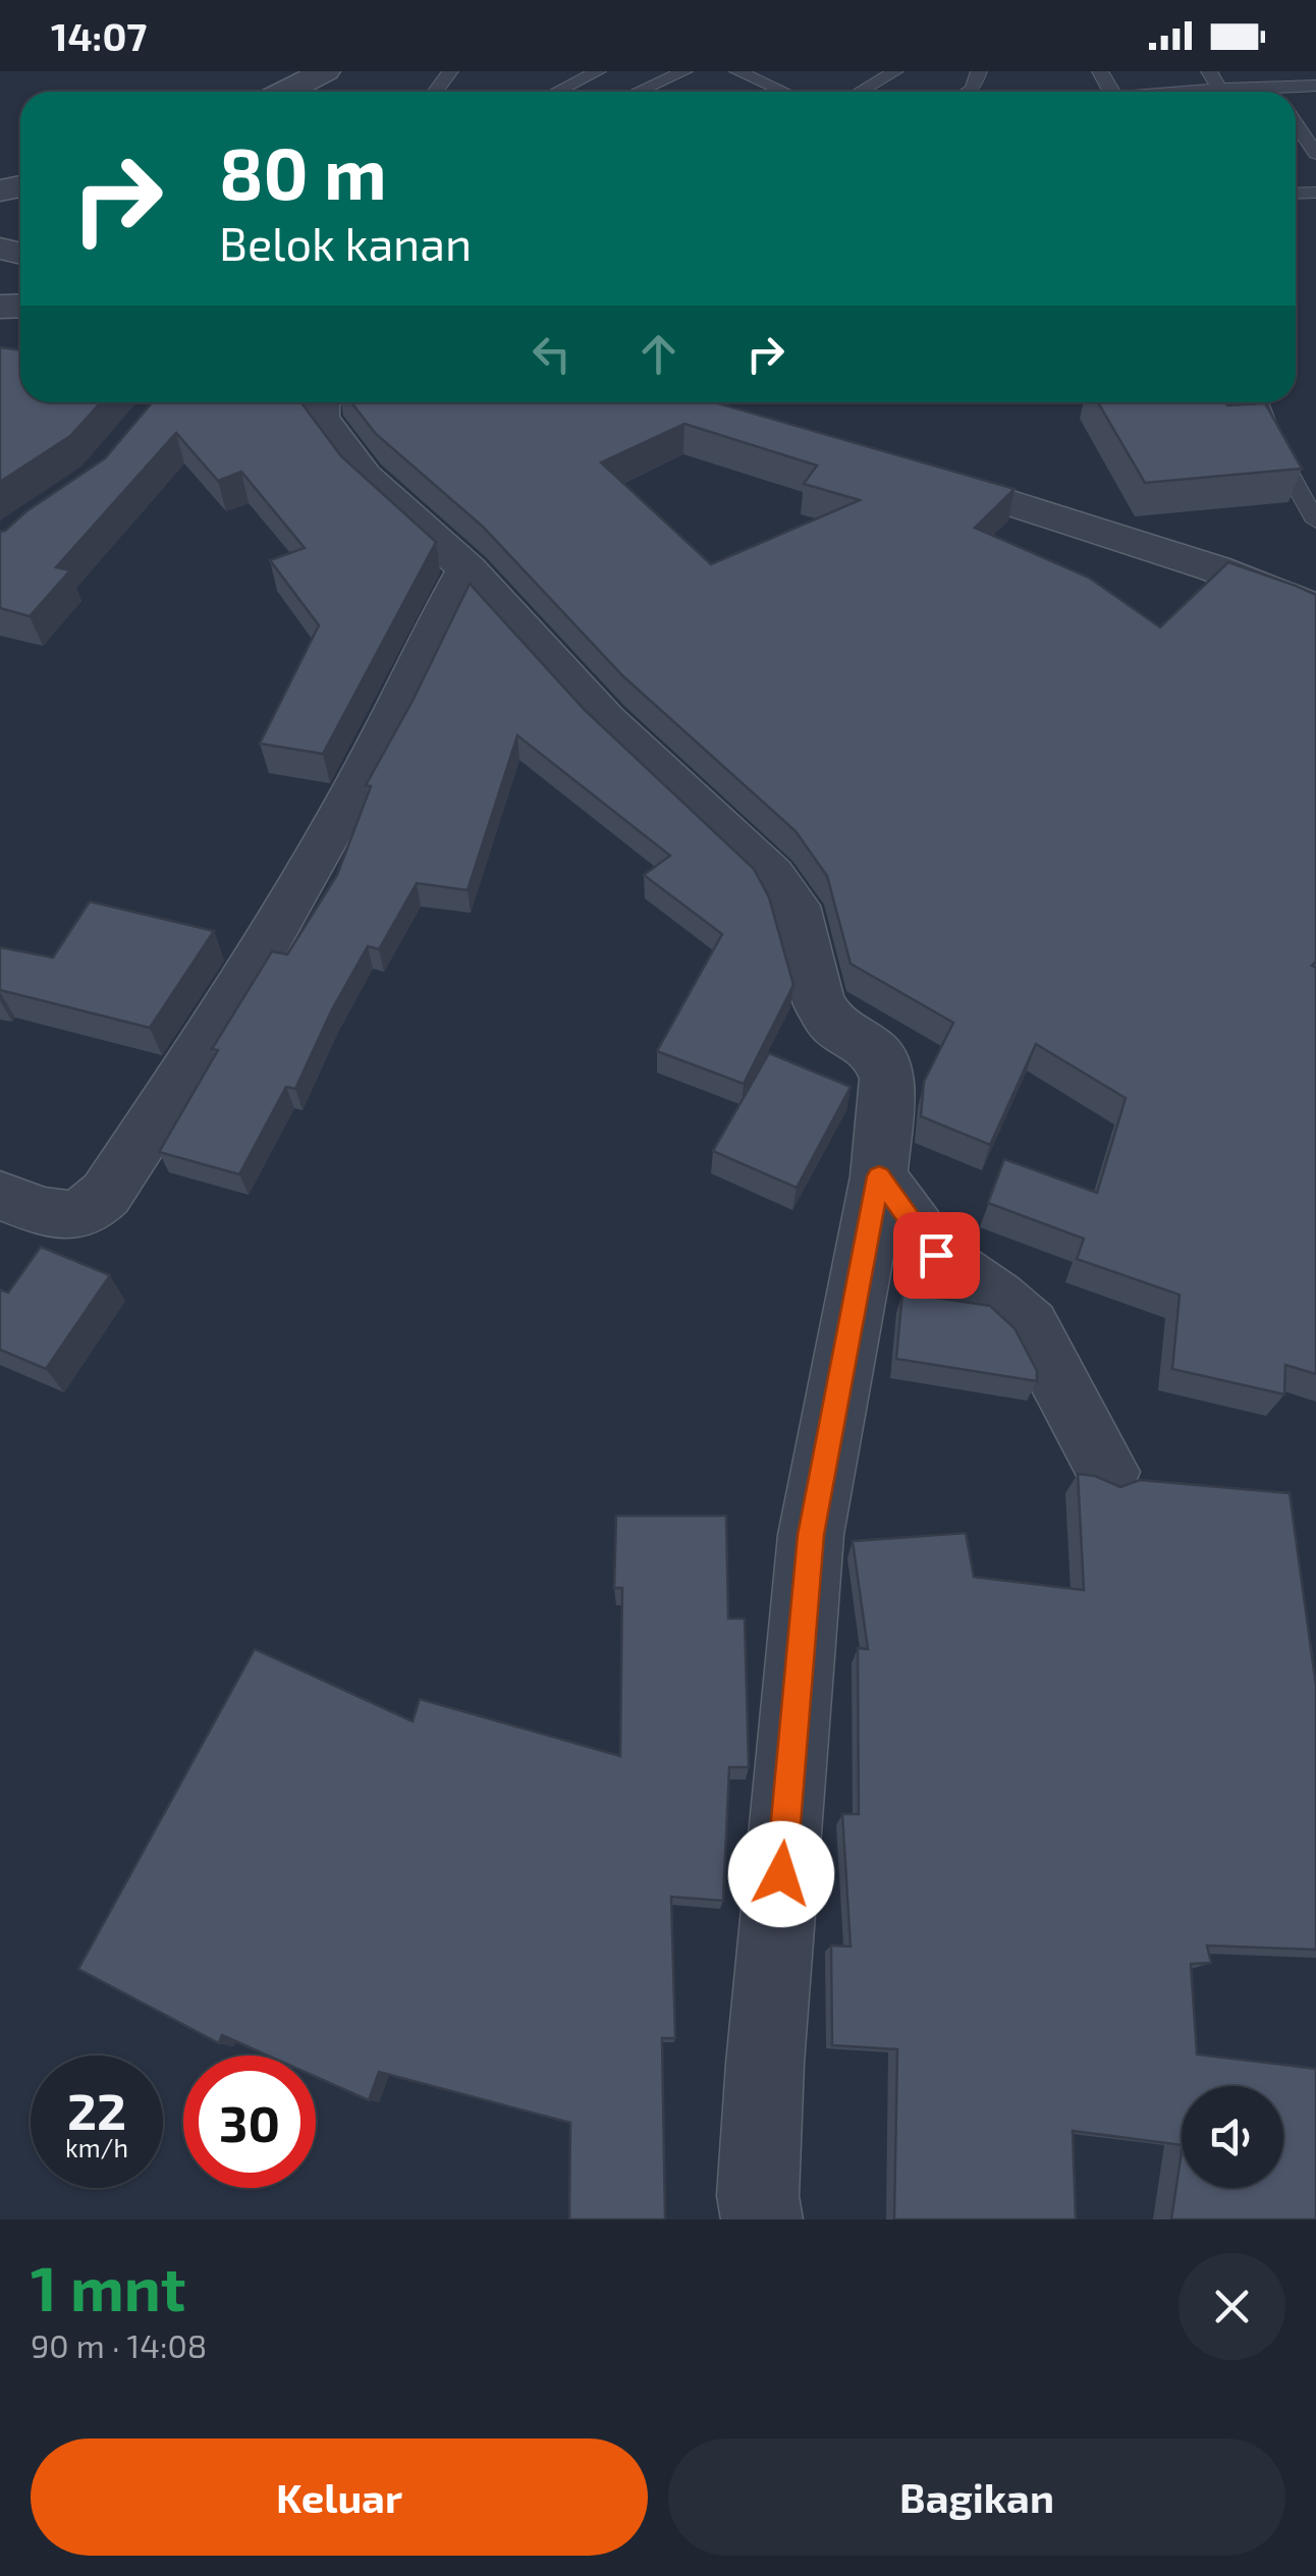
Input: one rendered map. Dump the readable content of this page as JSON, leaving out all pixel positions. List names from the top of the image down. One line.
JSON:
{"page":{"status":"14:07","turn":["80 m","Belok kanan"],"speed":"22 km/h","limit":"30","heading":["1 mnt","90 m · 14:08"],"buttons":["Keluar","Bagikan"]}}
